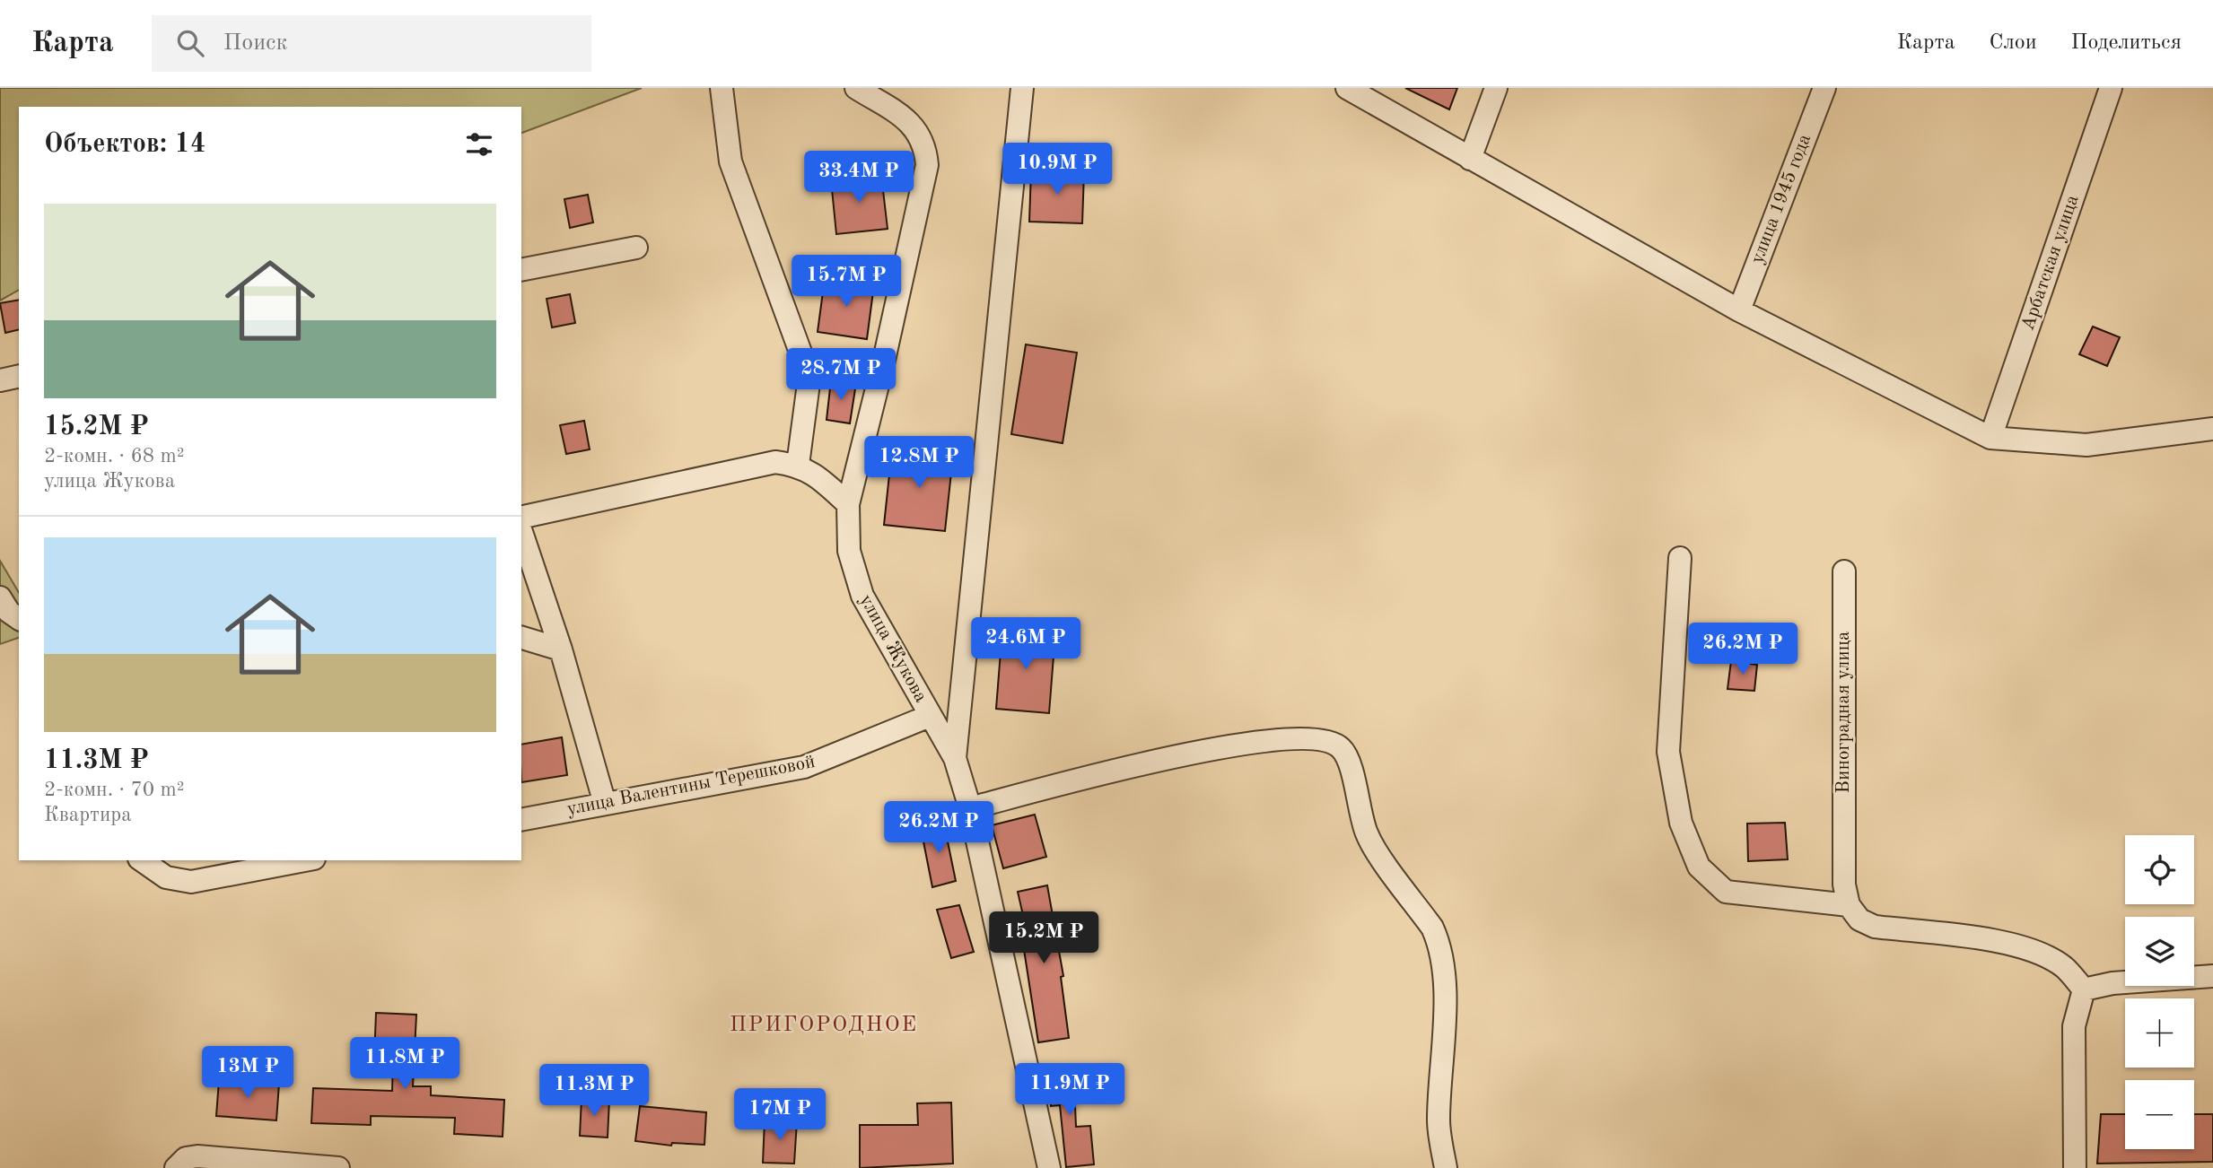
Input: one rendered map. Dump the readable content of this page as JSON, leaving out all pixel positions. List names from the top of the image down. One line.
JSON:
{"streets":{"street":["улица 1945 года","Арбатская улица","улица Жукова","Виноградная улица","улица Валентины Терешковой"]},"crossings":[["улица Жукова","улица Валентины Терешковой"]],"districts":["ПРИГОРОДНОЕ"],"page":{"header":"Карта","search":"Поиск","nav":["Карта","Слои","Поделиться"],"heading":"Объектов: 14","price":["10.9M ₽","33.4M ₽","15.7M ₽","28.7M ₽","12.8M ₽","24.6M ₽","26.2M ₽","26.2M ₽","15.2M ₽","11.8M ₽","13M ₽","11.9M ₽","11.3M ₽","17M ₽"],"list":[{"name":"15.2M ₽","note":"2-комн. · 68 m² · улица Жукова"},{"name":"11.3M ₽","note":"2-комн. · 70 m² · Квартира"}],"map_buttons":["+","−"]}}
